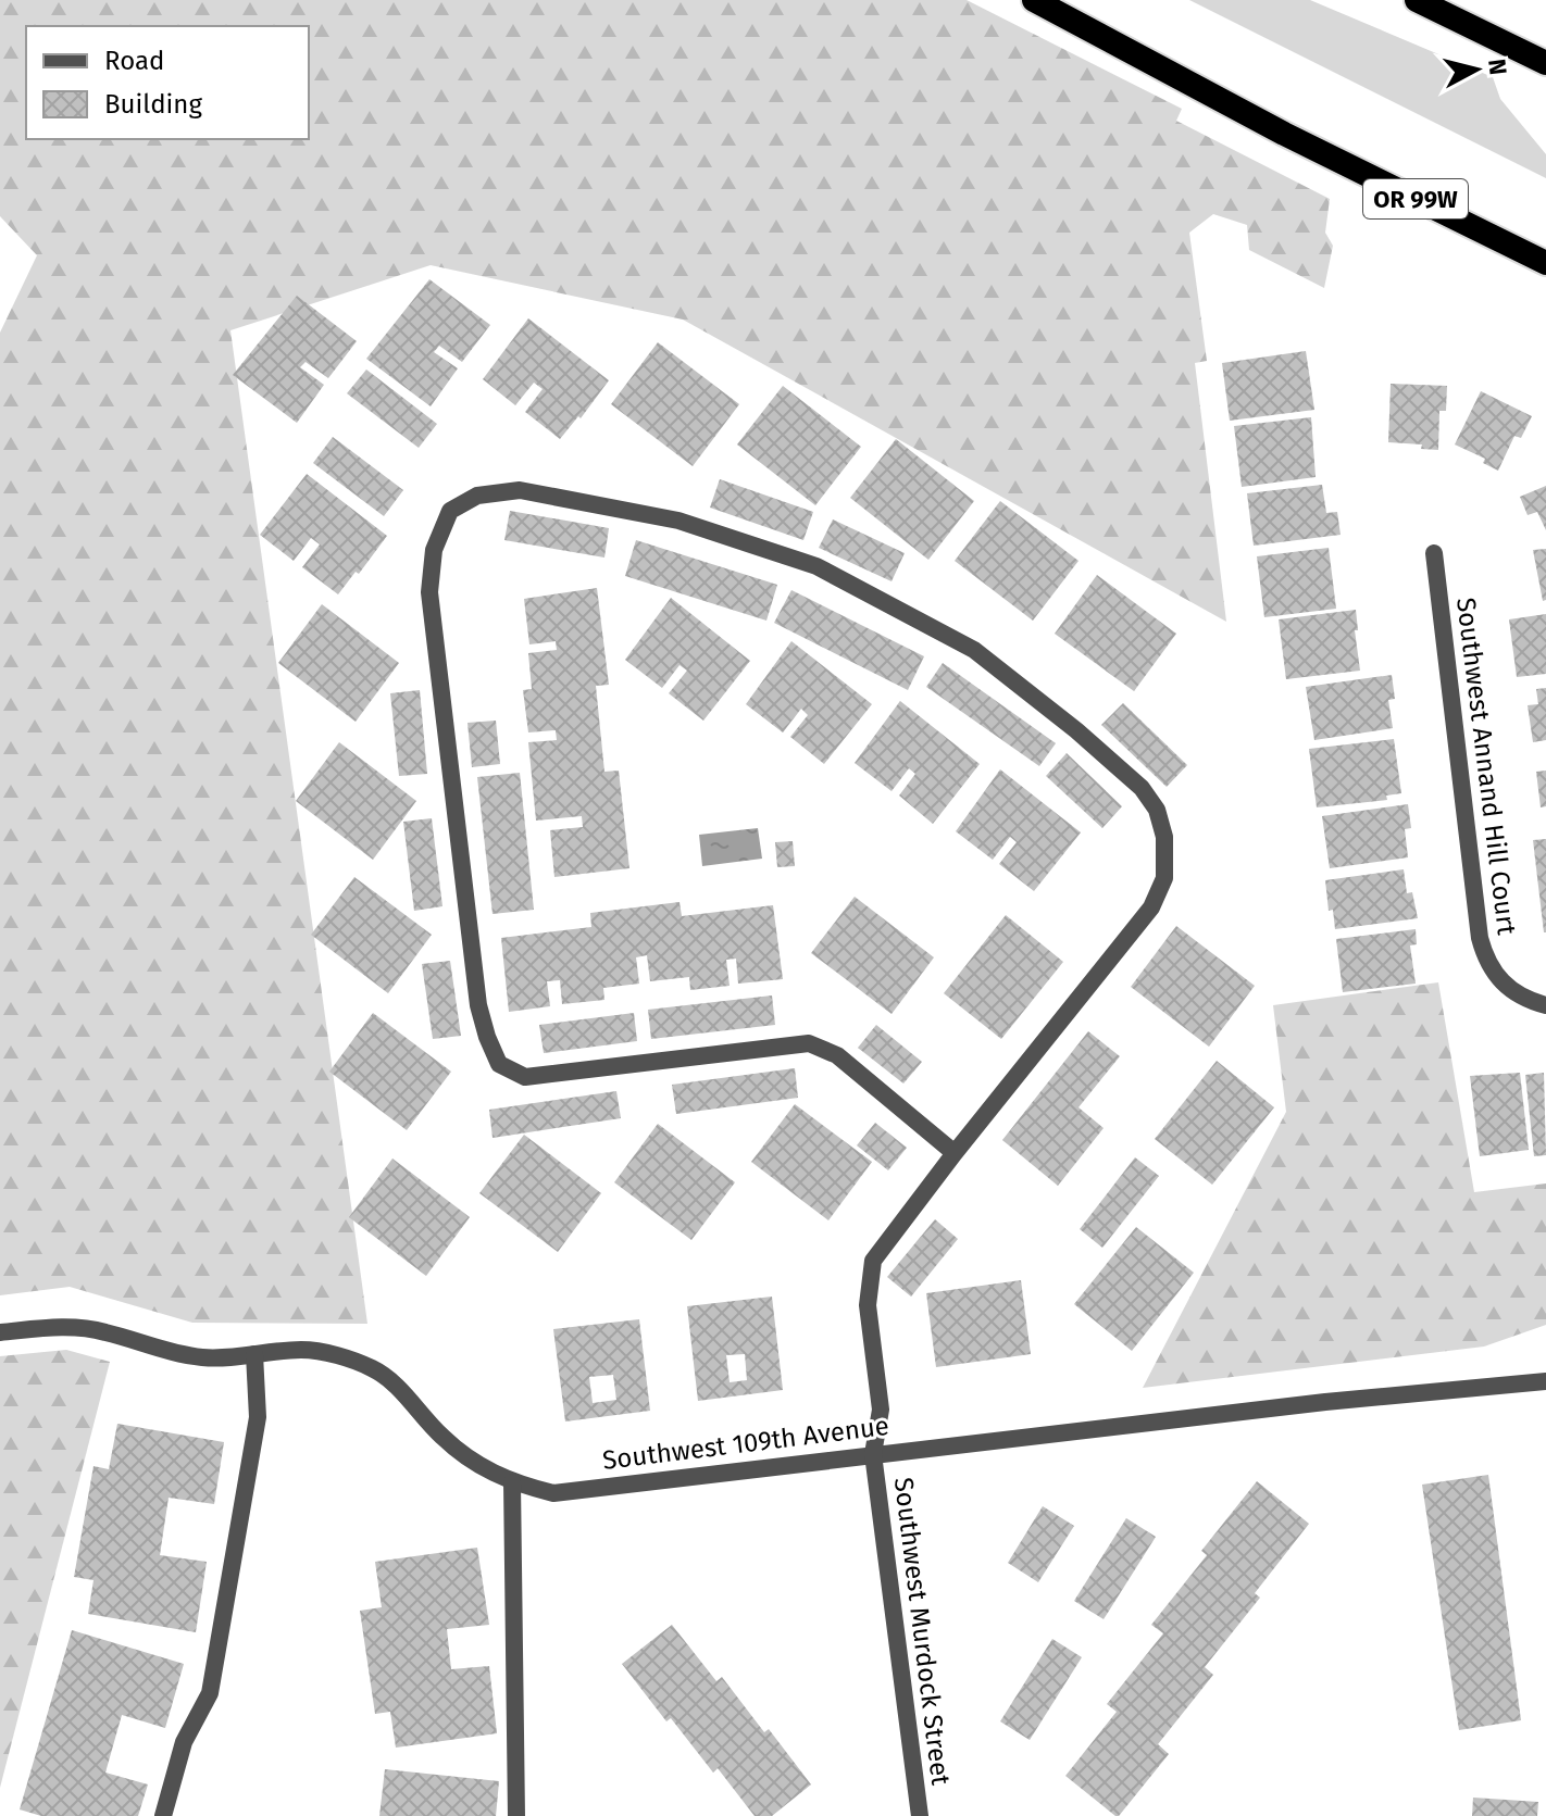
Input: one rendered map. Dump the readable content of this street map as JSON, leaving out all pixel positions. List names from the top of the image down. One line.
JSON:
{"streets":{"highway":["OR 99W"],"street":["Southwest Annand Hill Court","Southwest 109th Avenue","Southwest Murdock Street"]},"crossings":[["Southwest 109th Avenue","Southwest Murdock Street"]],"legend":["Road","Building"],"north":"right"}
